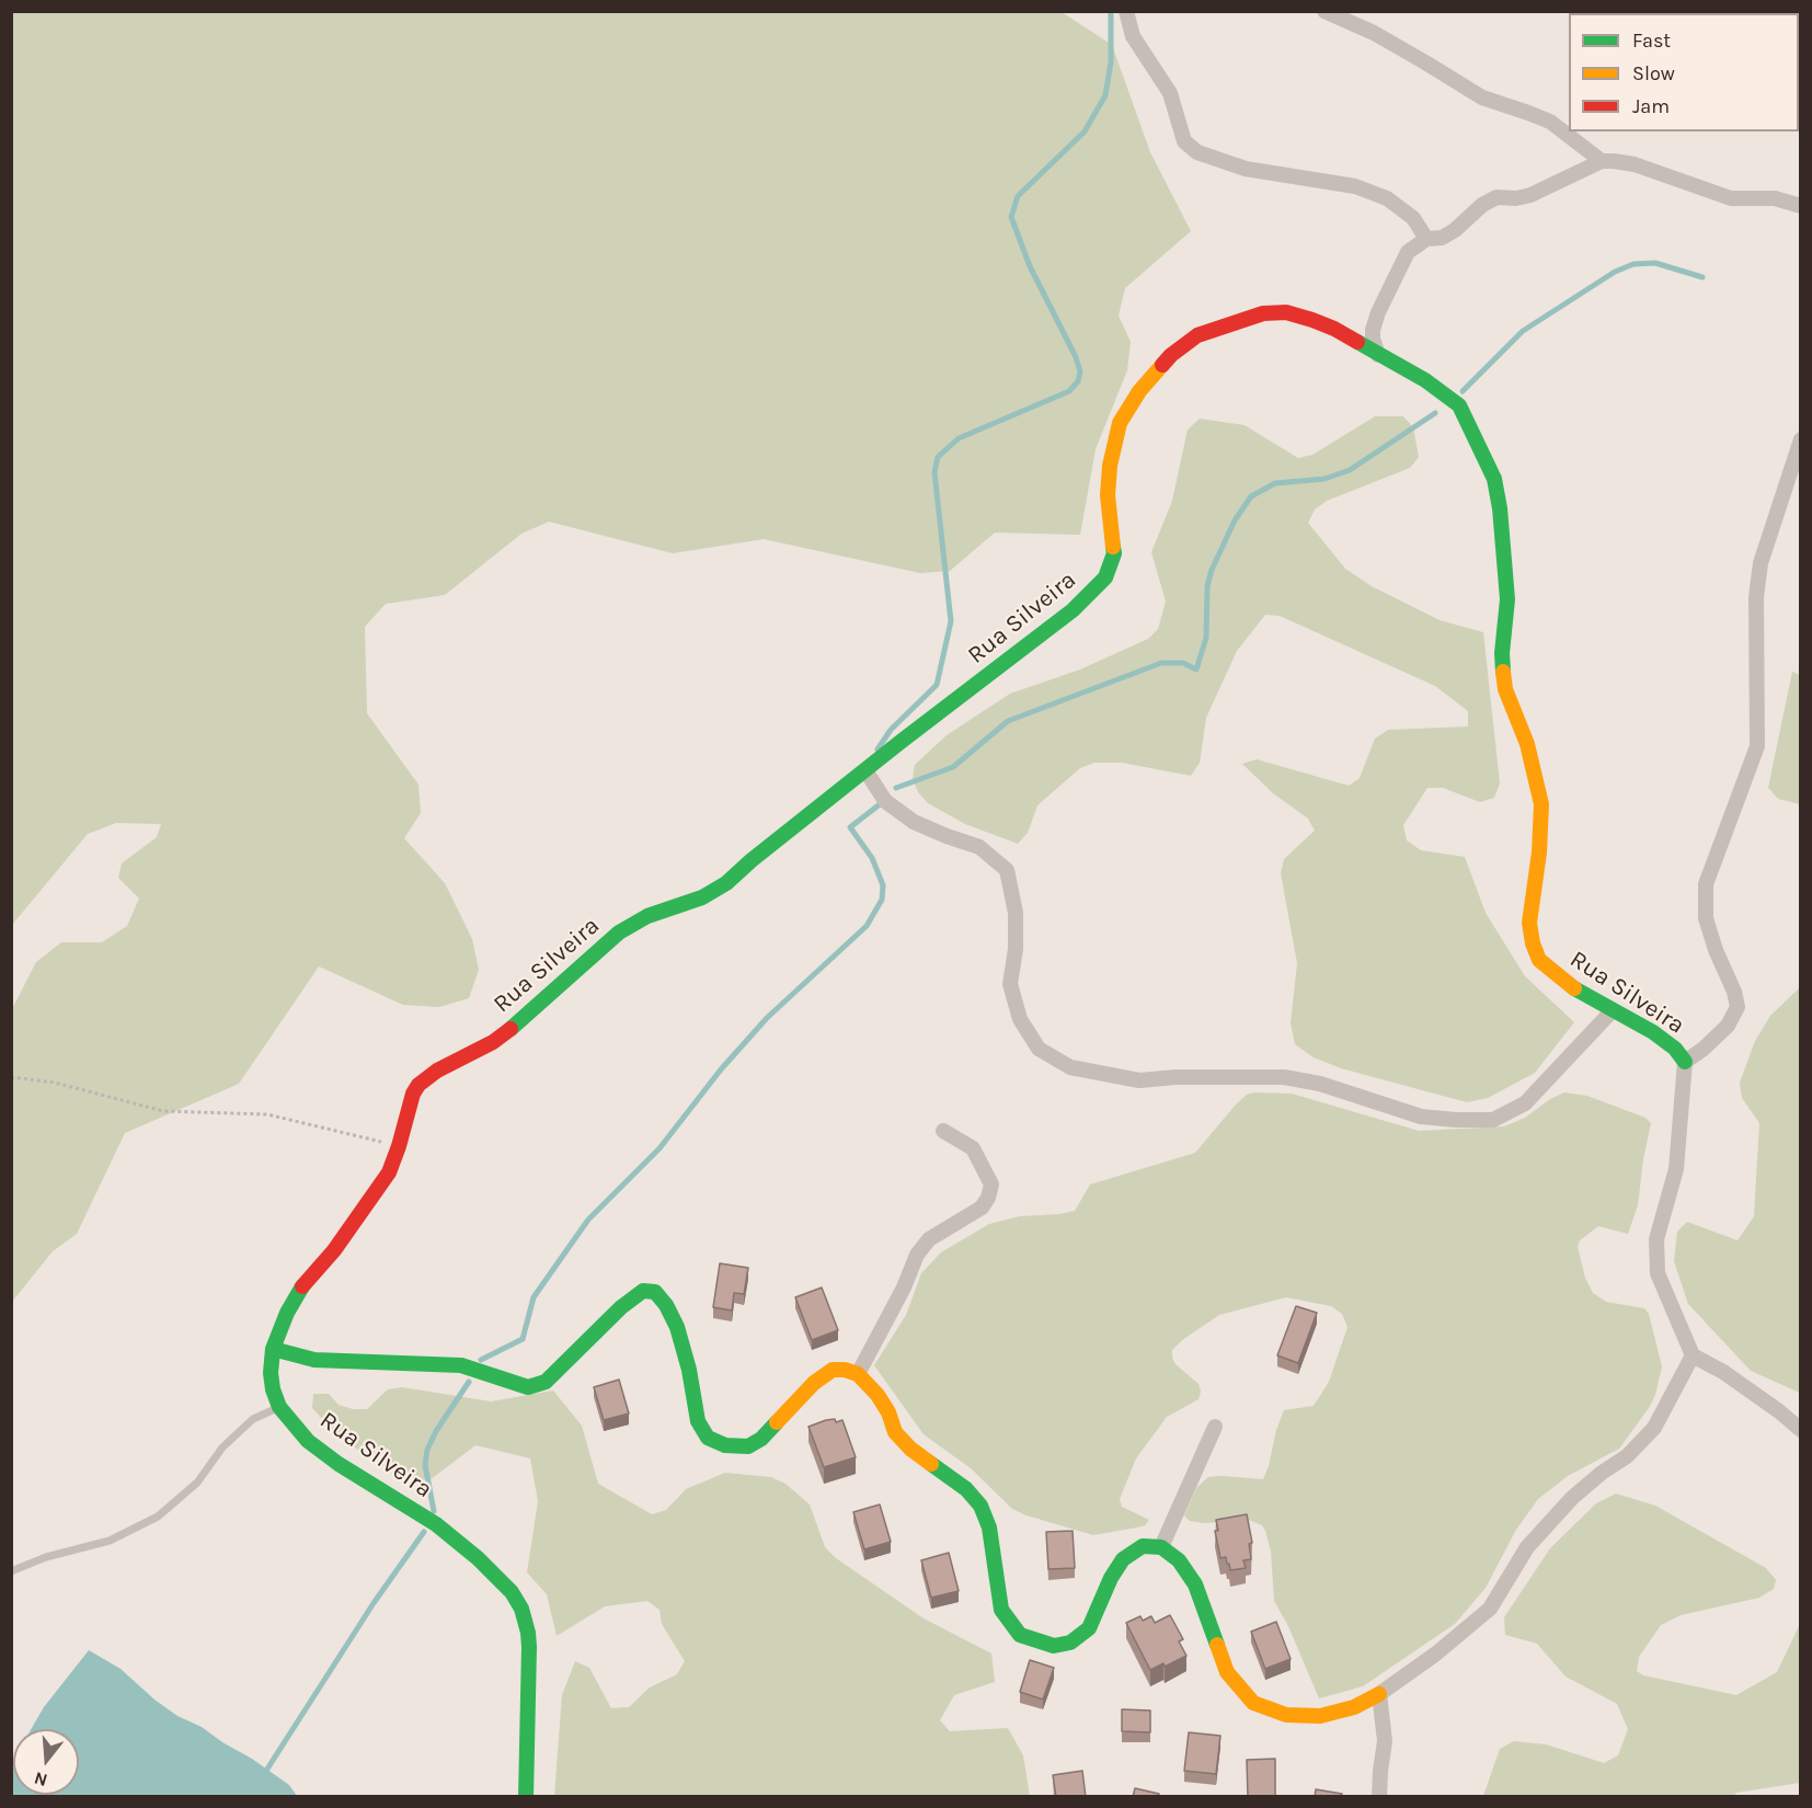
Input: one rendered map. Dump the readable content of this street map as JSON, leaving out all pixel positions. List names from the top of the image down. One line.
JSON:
{"streets":{"street":["Rua Silveira"]},"legend":["Fast","Slow","Jam"],"north":"bottom"}
